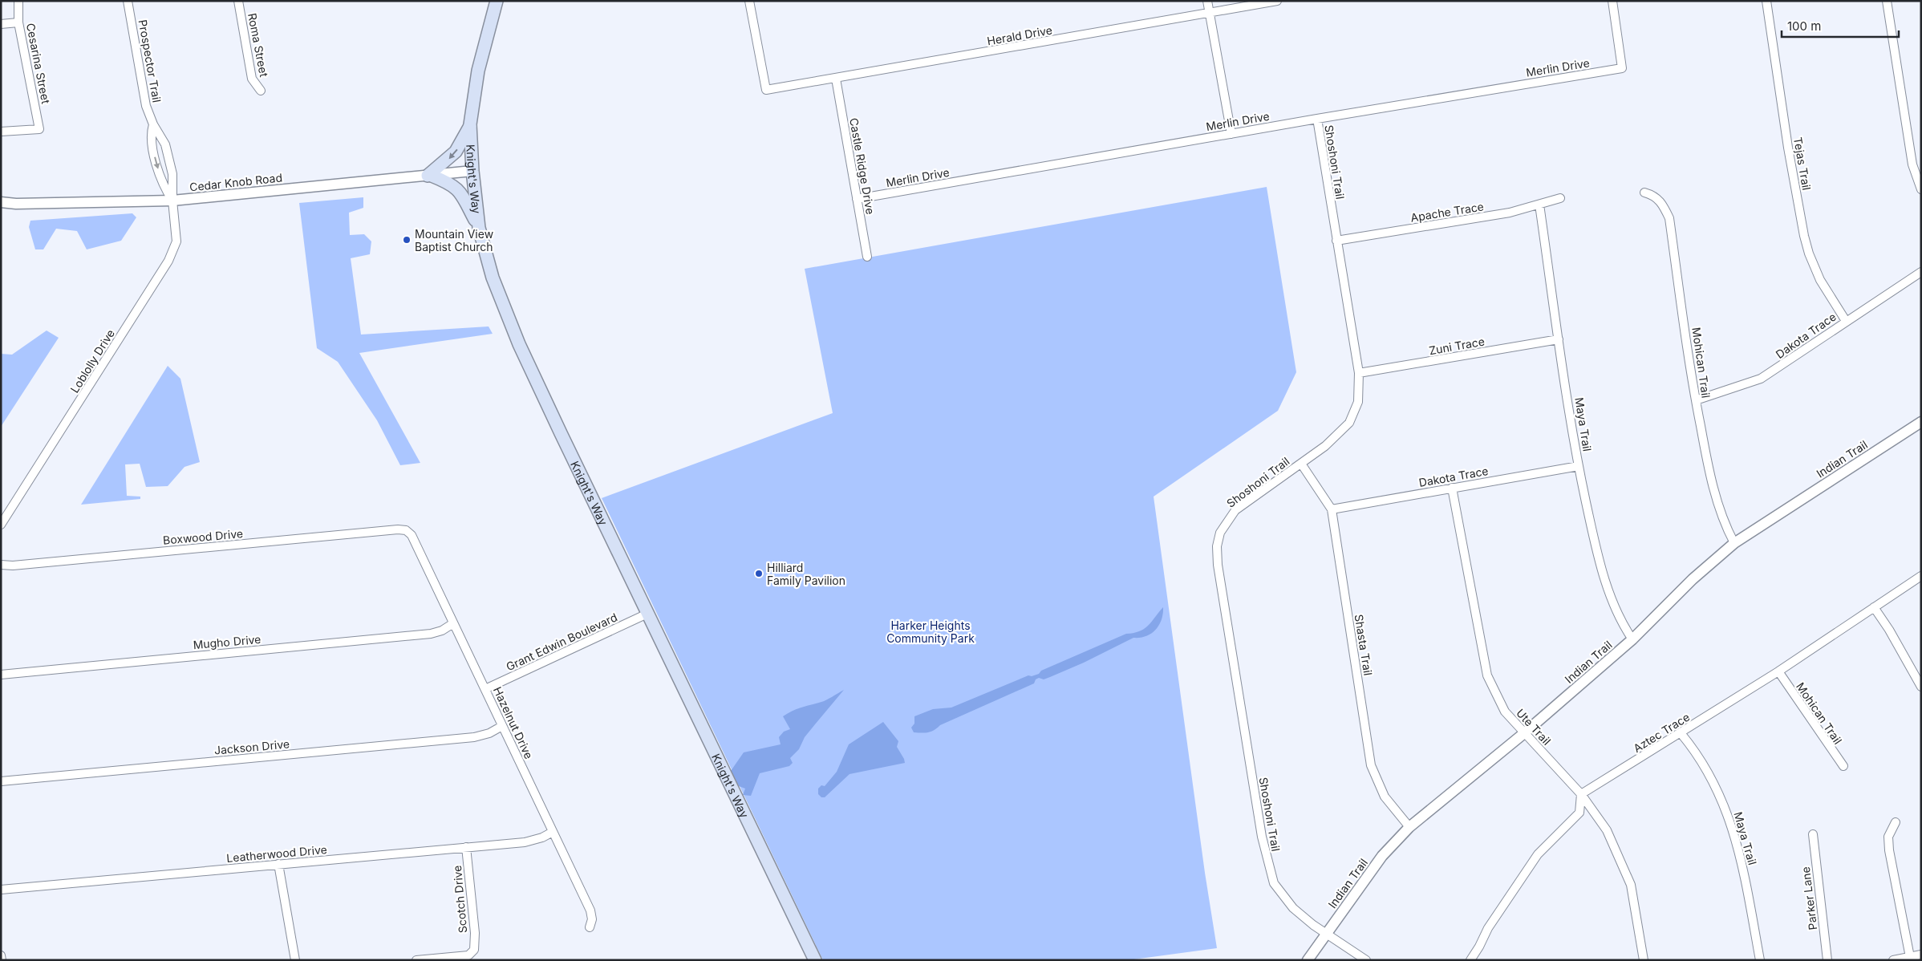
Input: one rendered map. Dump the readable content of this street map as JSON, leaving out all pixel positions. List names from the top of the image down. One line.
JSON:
{"streets":{"main road":["Knight's Way"],"street":["Herald Drive","Roma Street","Prospector Trail","Cesarina Street","Merlin Drive","Shoshoni Trail","Tejas Trail","Castle Ridge Drive","Cedar Knob Road","Apache Trace","Dakota Trace","Zuni Trace","Loblolly Drive","Mohican Trail","Maya Trail","Indian Trail","Boxwood Drive","Mugho Drive","Grant Edwin Boulevard","Shasta Trail","Hazelnut Drive","Ute Trail","Aztec Trace","Jackson Drive","Leatherwood Drive","Parker Lane","Scotch Drive"]},"crossings":[["Herald Drive","Castle Ridge Drive"],["Prospector Trail","Cedar Knob Road"],["Prospector Trail","Loblolly Drive"],["Merlin Drive","Shoshoni Trail"],["Merlin Drive","Castle Ridge Drive"],["Shoshoni Trail","Apache Trace"],["Shoshoni Trail","Zuni Trace"],["Shoshoni Trail","Indian Trail"],["Shoshoni Trail","Shasta Trail"],["Tejas Trail","Dakota Trace"],["Knight's Way","Cedar Knob Road"],["Knight's Way","Grant Edwin Boulevard"],["Cedar Knob Road","Loblolly Drive"],["Apache Trace","Maya Trail"],["Dakota Trace","Mohican Trail"],["Dakota Trace","Maya Trail"],["Dakota Trace","Shasta Trail"],["Dakota Trace","Ute Trail"],["Zuni Trace","Maya Trail"],["Mohican Trail","Indian Trail"],["Mohican Trail","Aztec Trace"],["Maya Trail","Indian Trail"],["Maya Trail","Aztec Trace"],["Indian Trail","Shasta Trail"],["Indian Trail","Ute Trail"],["Boxwood Drive","Hazelnut Drive"],["Mugho Drive","Hazelnut Drive"],["Grant Edwin Boulevard","Hazelnut Drive"],["Hazelnut Drive","Jackson Drive"],["Hazelnut Drive","Leatherwood Drive"],["Ute Trail","Aztec Trace"],["Leatherwood Drive","Scotch Drive"]],"parks":["Harker Heights Community Park"],"places":["Mountain View Baptist Church","Hilliard Family Pavilion"],"scale_bar":"100 m"}
